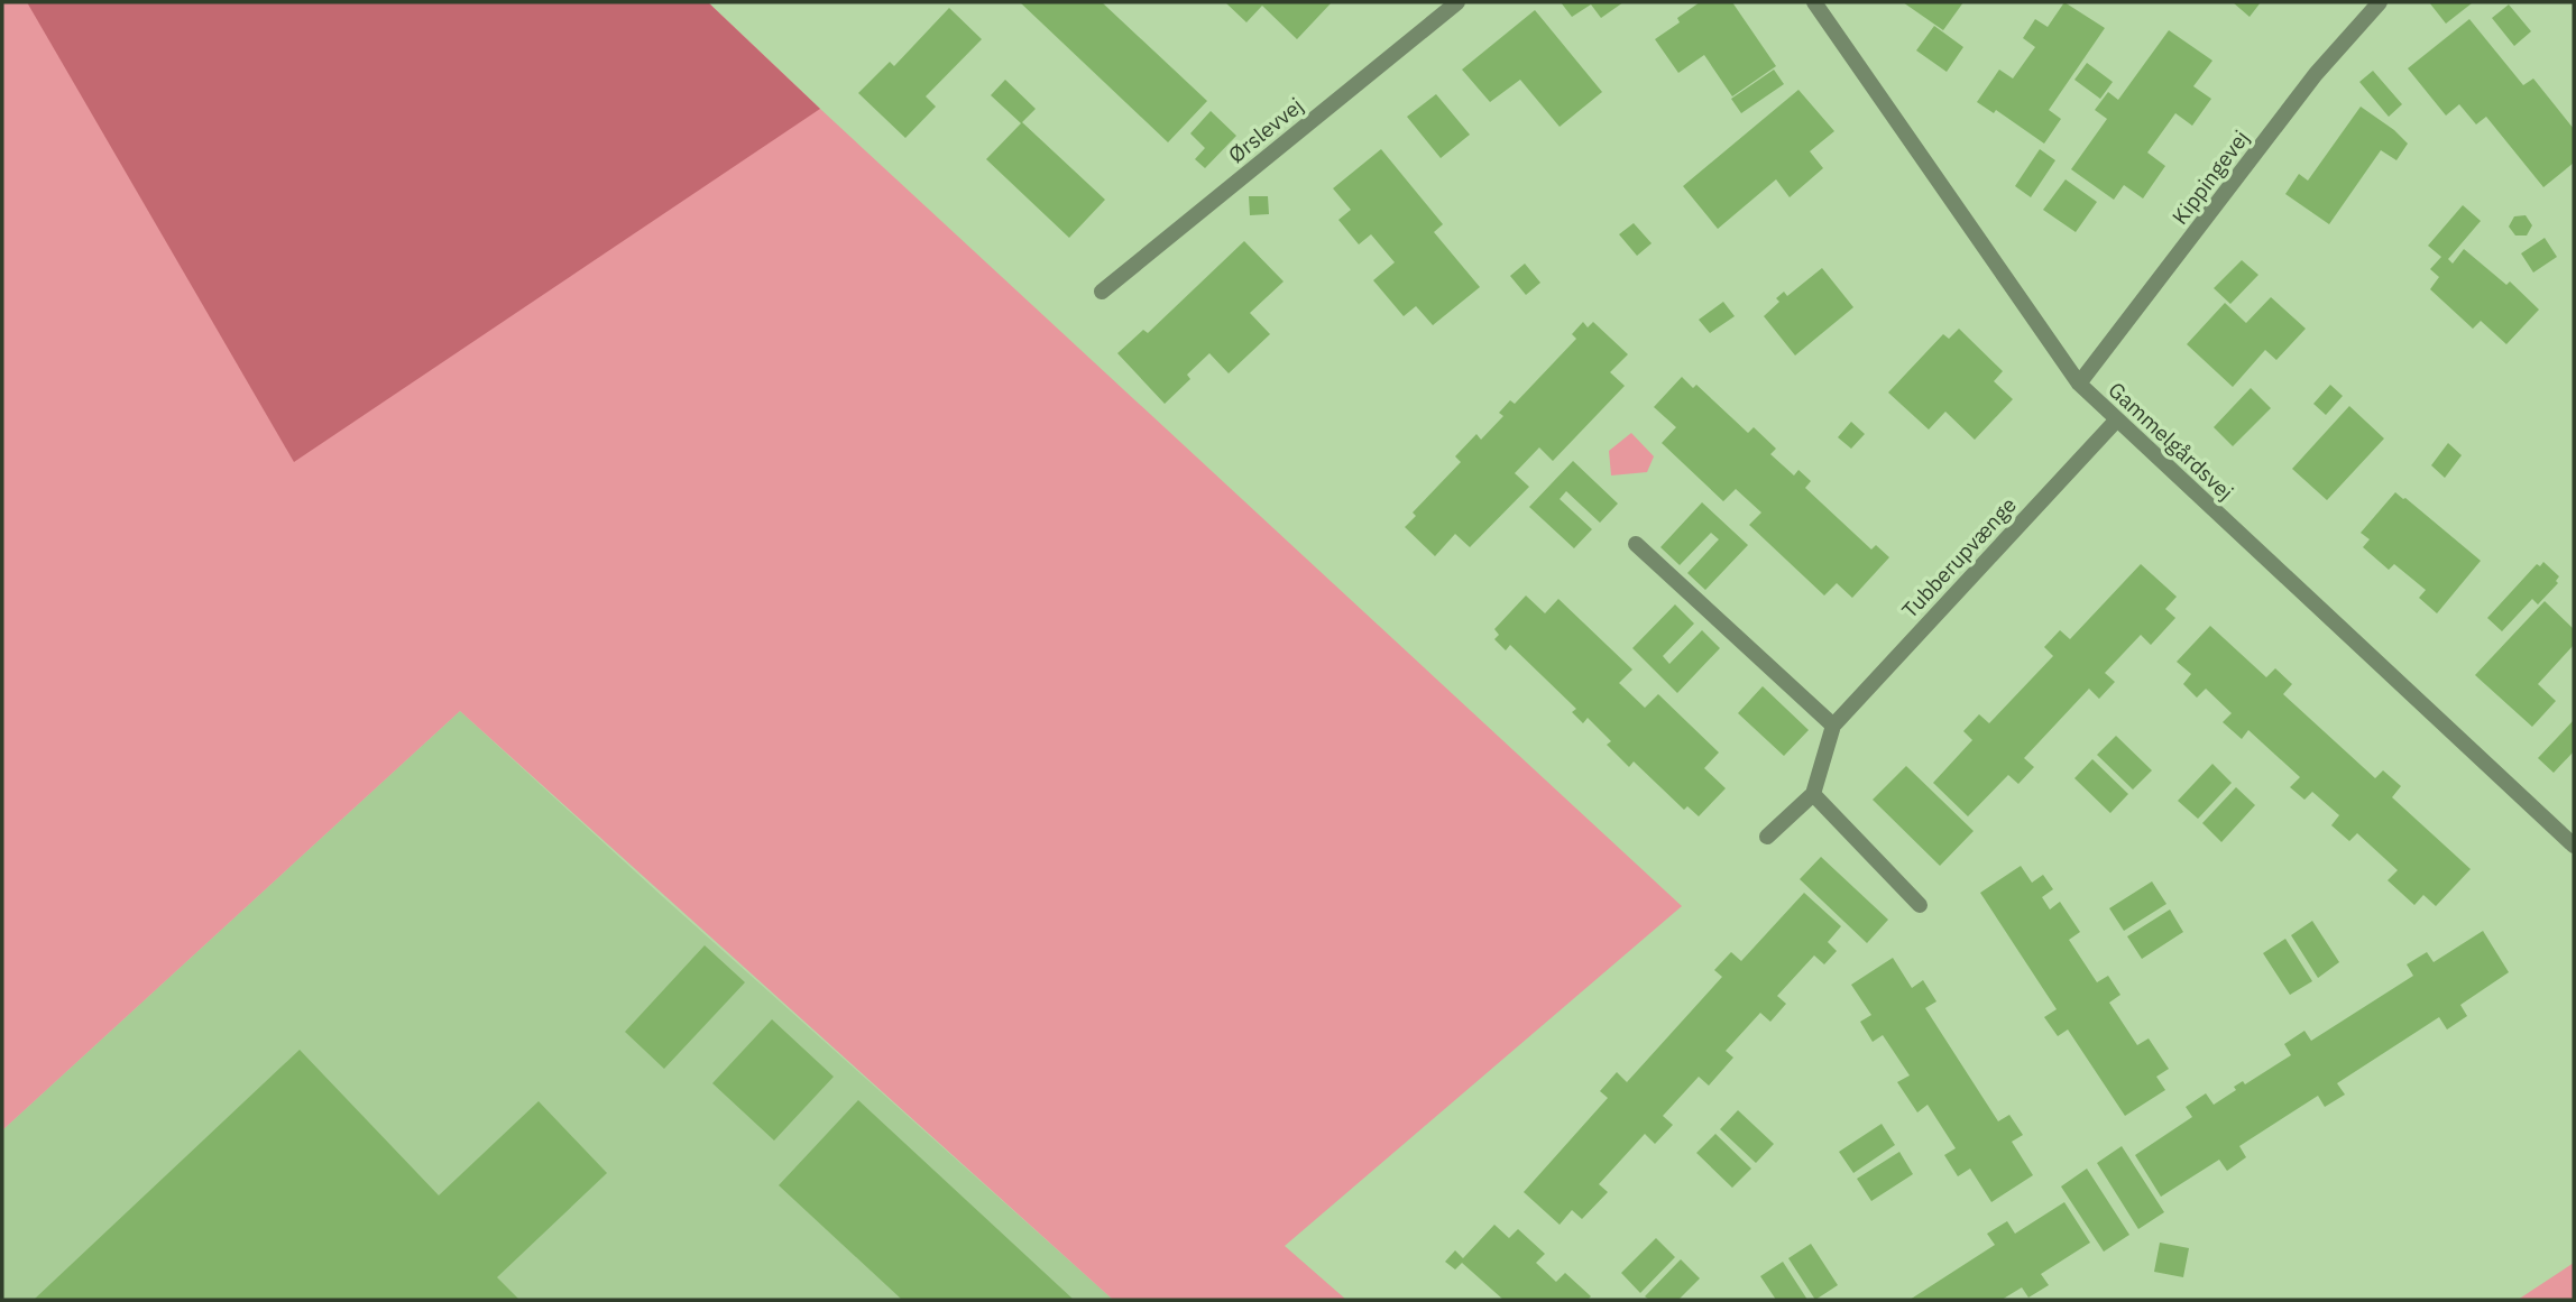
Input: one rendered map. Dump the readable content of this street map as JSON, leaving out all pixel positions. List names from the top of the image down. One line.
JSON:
{"streets":{"street":["Ørslevvej","Kippingevej","Gammelgårdsvej","Tubberupvænge"]},"crossings":[["Kippingevej","Gammelgårdsvej"],["Gammelgårdsvej","Tubberupvænge"]]}
